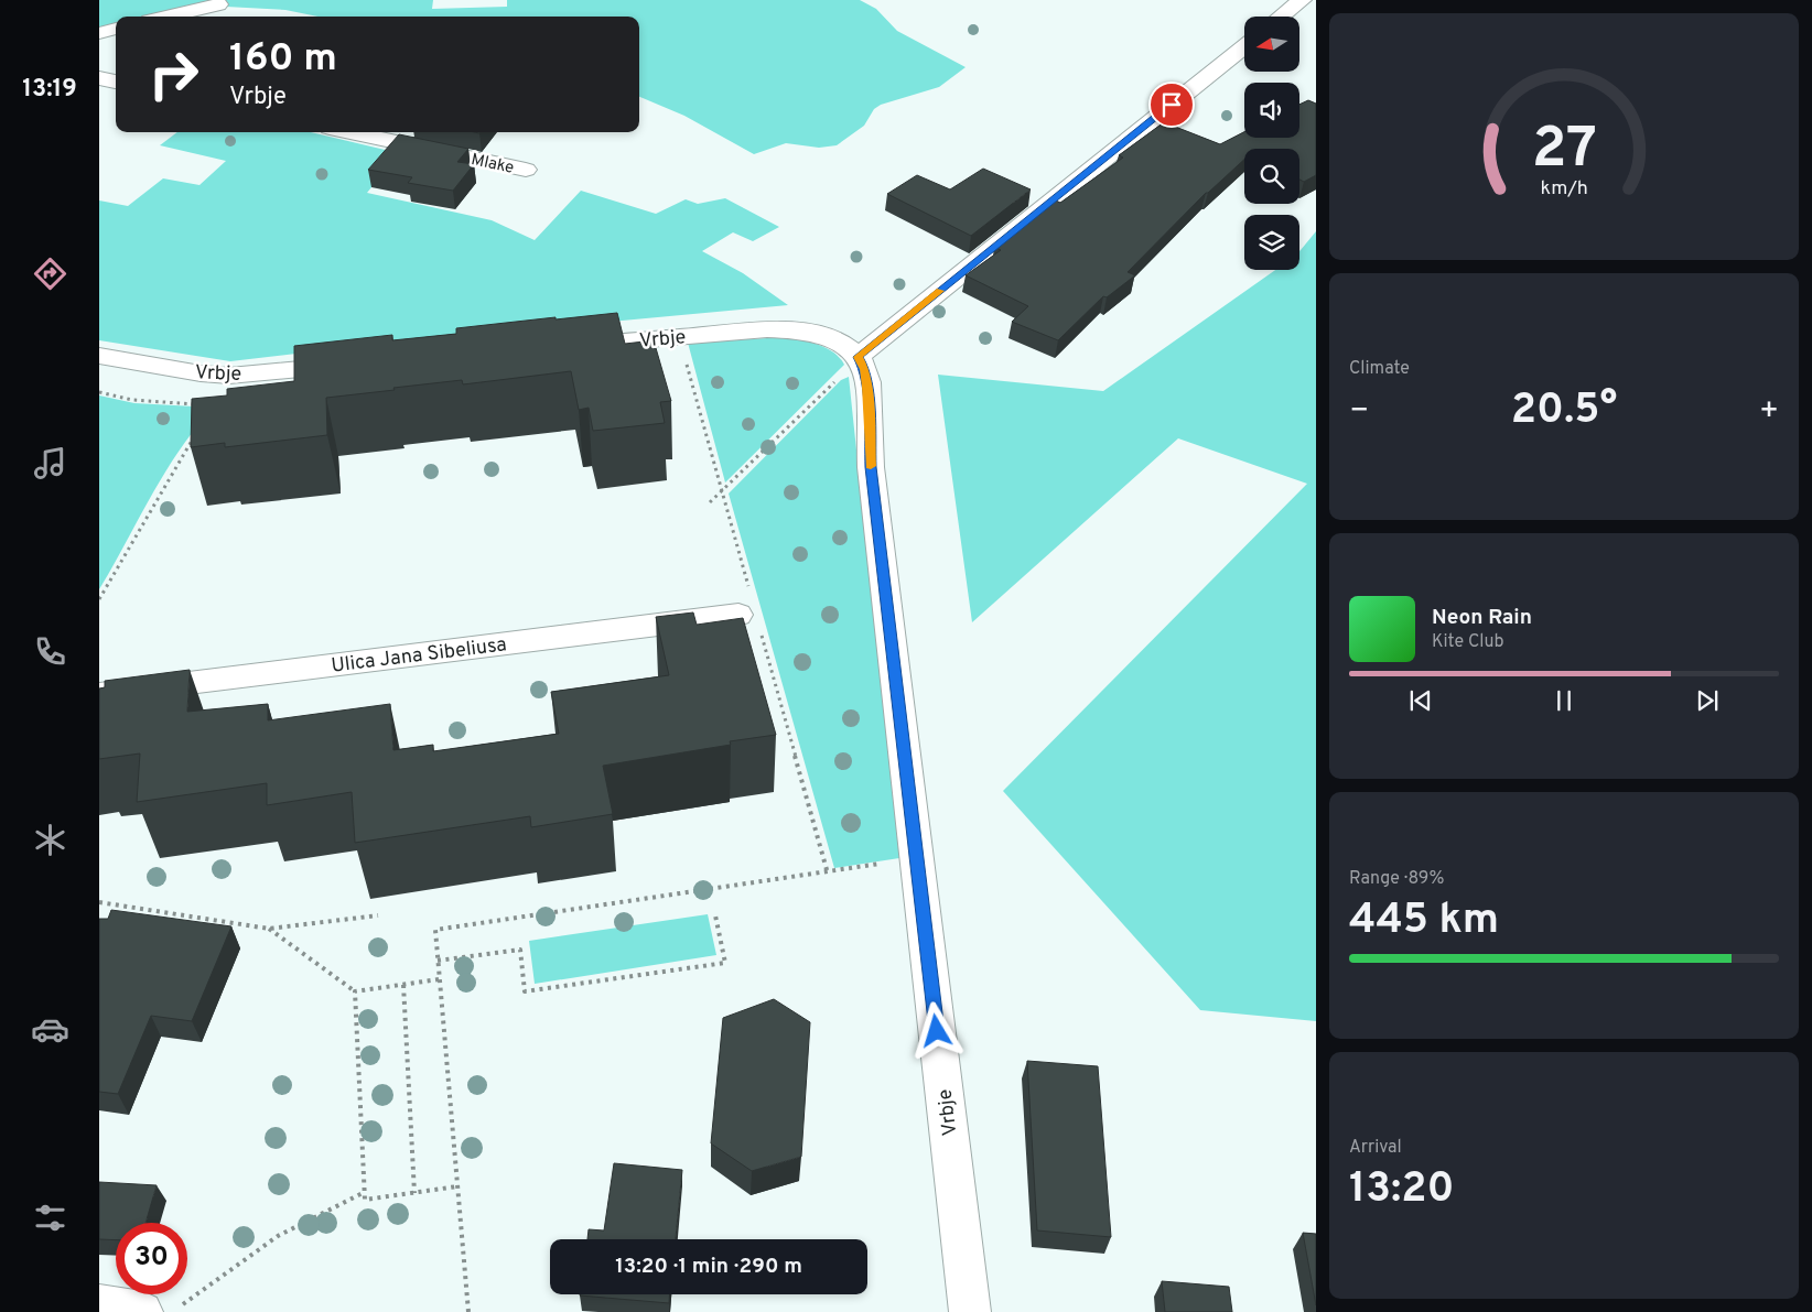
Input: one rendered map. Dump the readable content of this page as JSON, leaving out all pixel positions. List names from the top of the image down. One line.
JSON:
{"streets":{"street":["Mlake","Vrbje","Ulica Jana Sibeliusa"]},"north":"left","page":{"tabs":"13:19","turn":["160 m","Vrbje"],"tile":["Climate",["Range · 89%","445 km"],["Arrival","13:20"]],"heat":["−","20.5°","+"],"song":["Neon Rain","Kite Club"],"limit":"30","trip":"13:20 · 1 min · 290 m","gauge":["27","km/h"]}}
